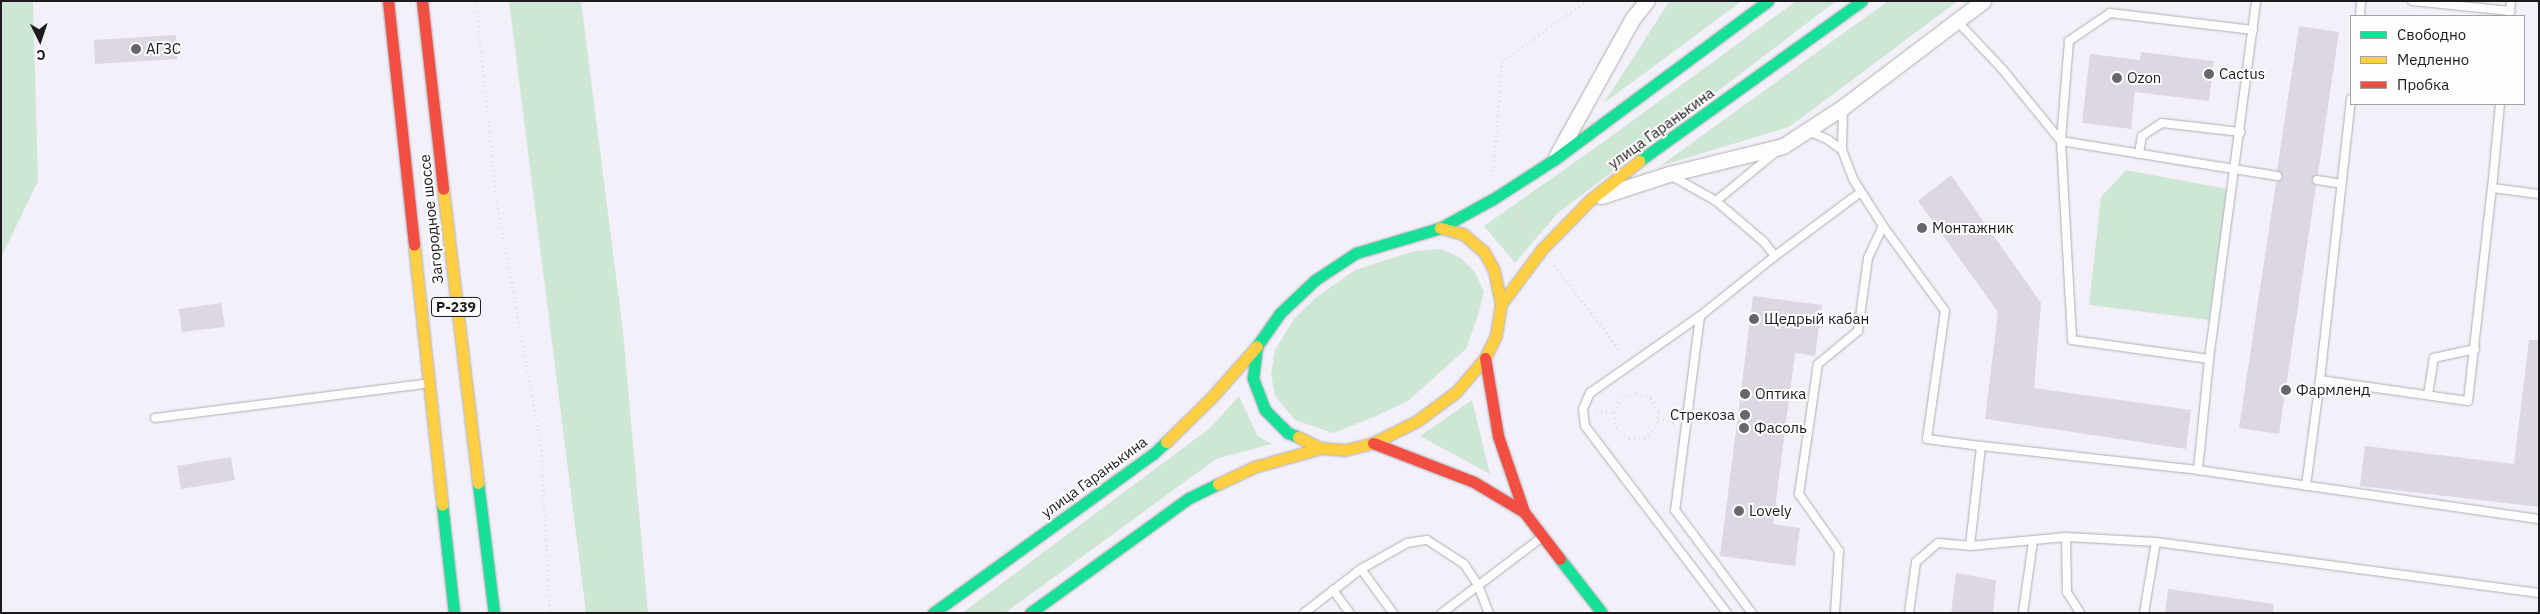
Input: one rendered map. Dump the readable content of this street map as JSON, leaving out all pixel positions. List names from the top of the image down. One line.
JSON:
{"streets":{"main road":["улица Гаранькина","Загородное шоссе","Р-239"]},"places":["АГЗС","Cactus","Ozon","Монтажник","Щедрый кабан","Фармленд","Оптика","Стрекоза","Фасоль","Lovely"],"legend":["Свободно","Медленно","Пробка"],"north":"bottom"}
